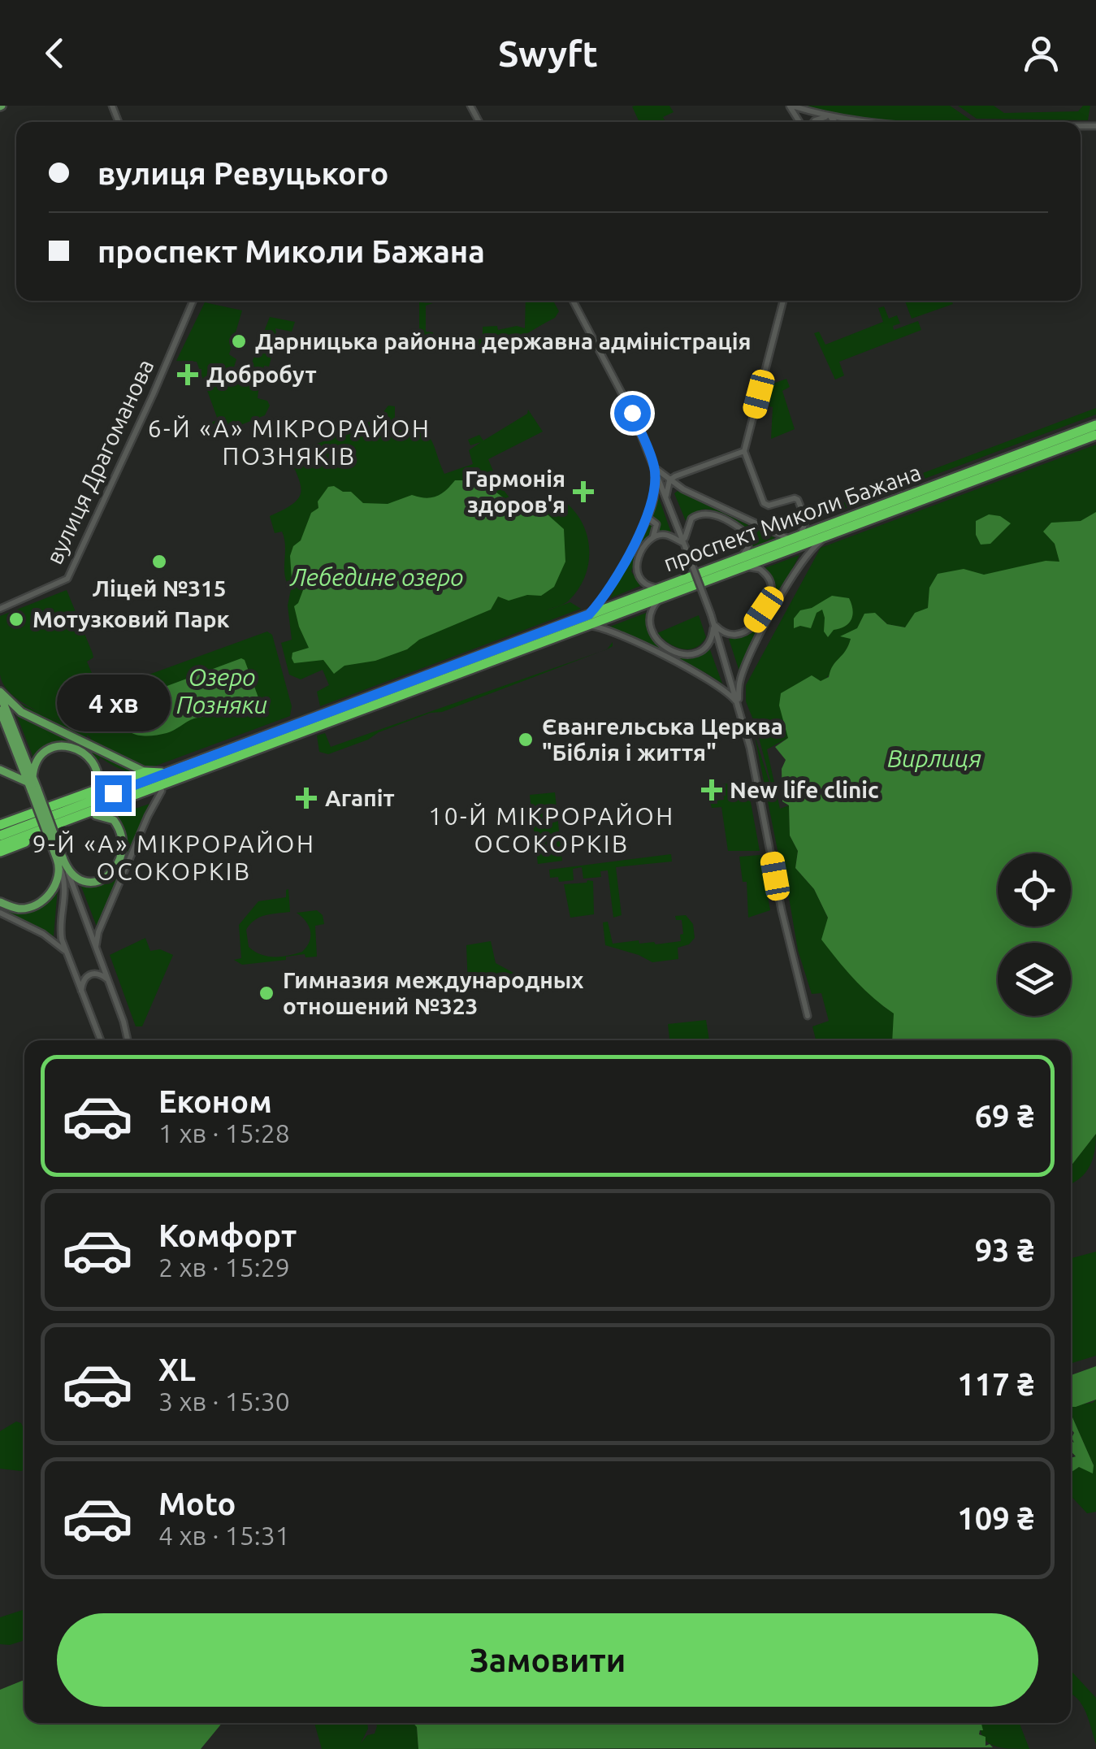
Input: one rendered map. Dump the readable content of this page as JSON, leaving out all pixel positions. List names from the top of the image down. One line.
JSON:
{"streets":{"highway":["проспект Миколи Бажана"],"street":["вулиця Драгоманова"]},"districts":["6-Й «А» МІКРОРАЙОН ПОЗНЯКІВ","10-Й МІКРОРАЙОН ОСОКОРКІВ","9-Й «А» МІКРОРАЙОН ОСОКОРКІВ"],"water":["Лебедине озеро","Озеро Позняки","Вирлиця"],"places":{"other":["Дарницька районна державна адміністрація","Ліцей №315","Мотузковий Парк","Євангельська Церква \"Біблія і життя\"","Гимназия международных отношений №323"],"health":["Добробут","Гармонія здоров'я","New life clinic","Агапіт"]},"page":{"header":"Swyft","banner":["вулиця Ревуцького","проспект Миколи Бажана"],"bubble":"4 хв","list":[{"name":"Економ","note":"1 хв · 15:28","value":"69 ₴"},{"name":"Комфорт","note":"2 хв · 15:29","value":"93 ₴"},{"name":"XL","note":"3 хв · 15:30","value":"117 ₴"},{"name":"Moto","note":"4 хв · 15:31","value":"109 ₴"}],"buttons":"Замовити"}}
